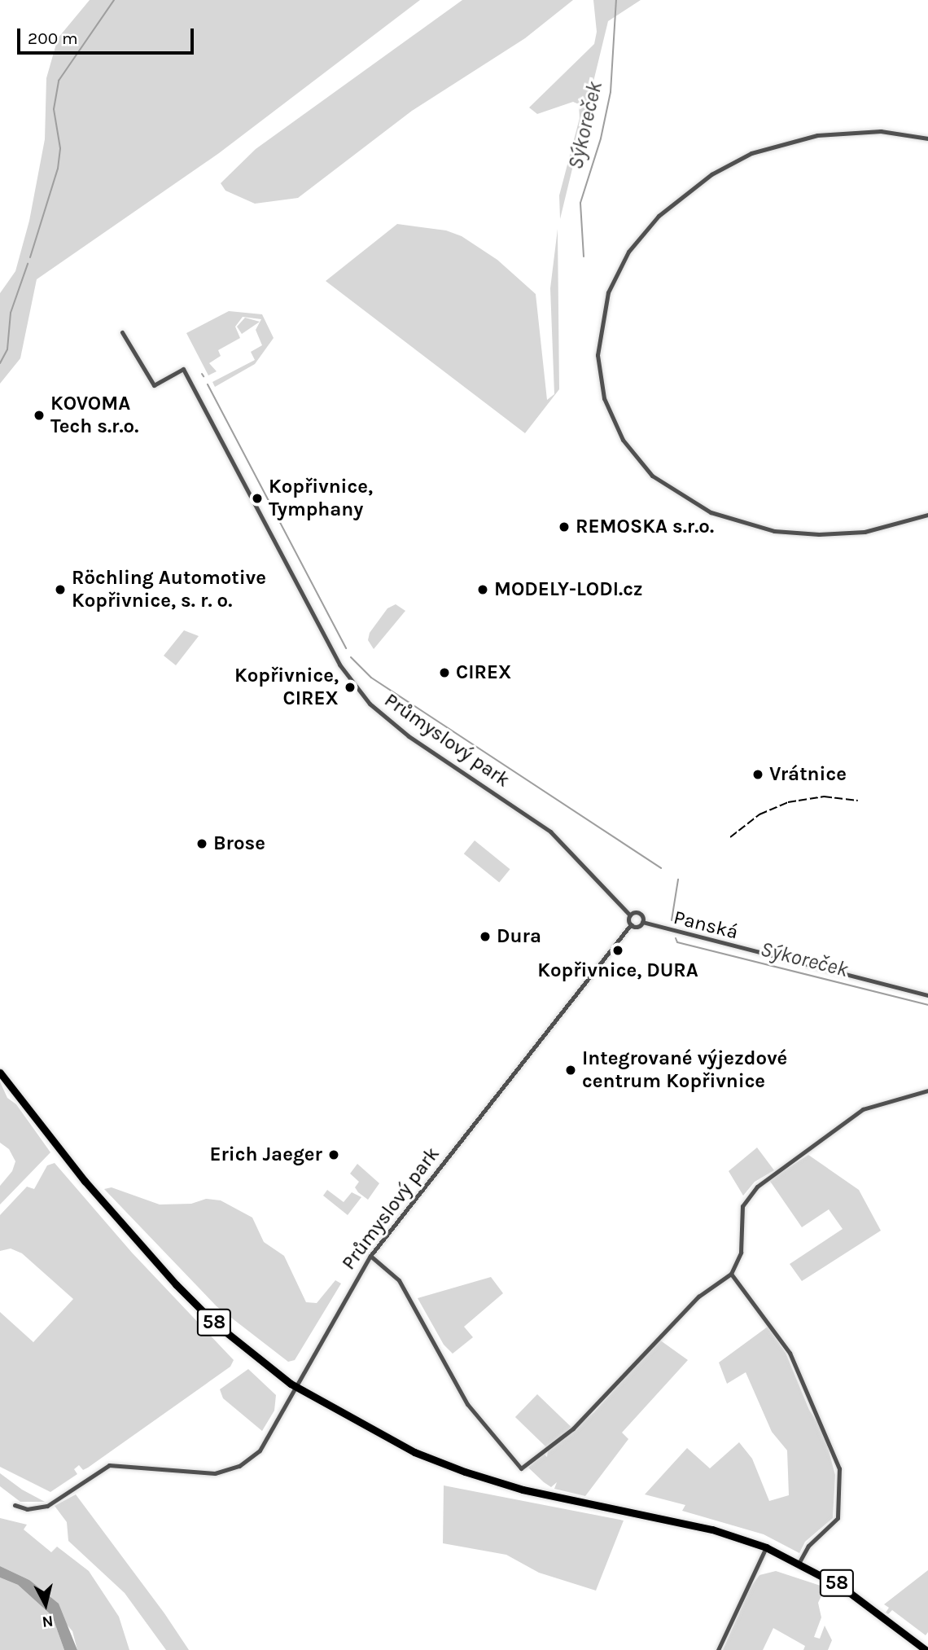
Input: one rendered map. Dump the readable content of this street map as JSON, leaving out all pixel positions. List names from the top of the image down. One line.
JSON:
{"streets":{"main road":["58"],"street":["Průmyslový park","Panská"]},"crossings":[["Průmyslový park","Panská"],["Průmyslový park","58"]],"water":["Sýkoreček"],"places":["KOVOMA Tech s.r.o.","Kopřivnice, Tymphany","REMOSKA s.r.o.","Röchling Automotive Kopřivnice, s. r. o.","MODELY-LODI.cz","CIREX","Kopřivnice, CIREX","Vrátnice","Brose","Dura","Kopřivnice, DURA","Integrované výjezdové centrum Kopřivnice","Erich Jaeger"],"scale_bar":"200 m","north":"bottom"}
